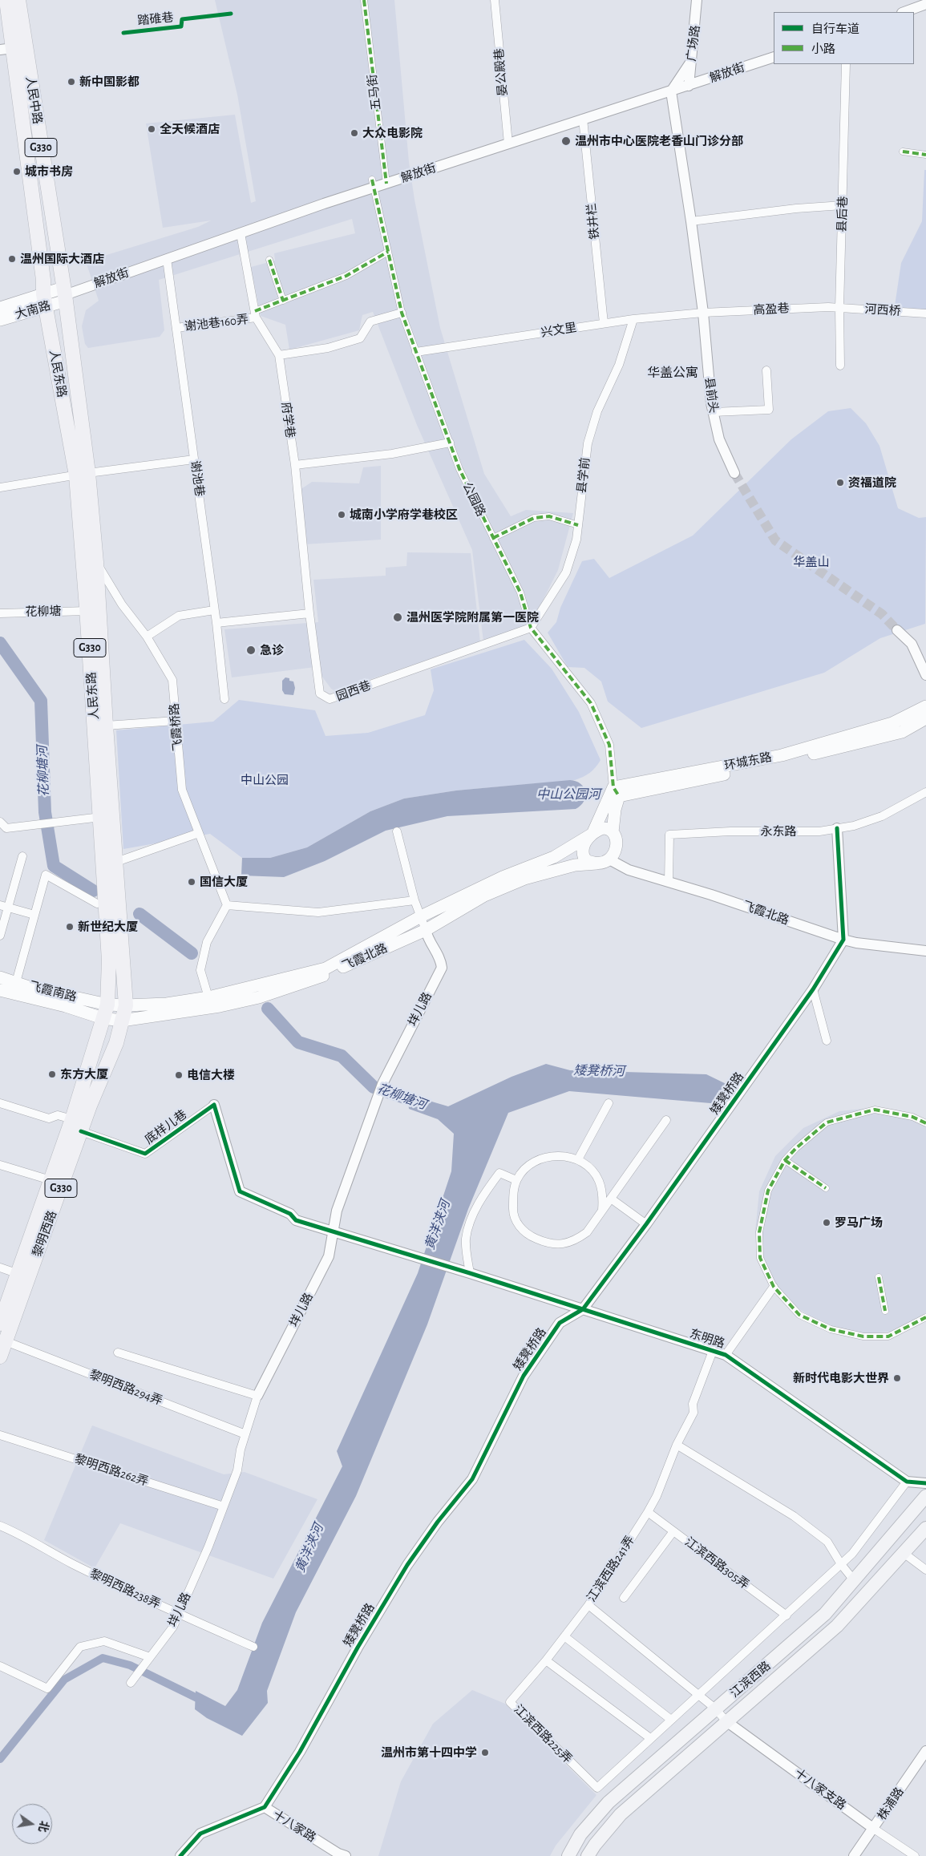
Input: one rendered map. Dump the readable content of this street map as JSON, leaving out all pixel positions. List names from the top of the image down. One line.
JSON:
{"streets":{"highway":["人民中路","G330","人民东路","黎明西路"],"main road":["大南路","环城东路","飞霞北路","飞霞南路","江滨西路"],"street":["广场路","晏公殿巷","解放街","五马街","县后巷","铁井栏","高盈巷","河西桥","谢池巷160弄","兴文里","县前头","府学巷","县学前","谢池巷","公园路","花柳塘","园西巷","飞霞桥路","永东路","垟儿路","矮凳桥路","底样儿巷","东明路","黎明西路294弄","黎明西路262弄","江滨西路305弄","江滨西路241弄","黎明西路238弄","江滨西路225弄","十八家支路","株浦路","十八家路"],"cycle path":["踏碓巷"]},"crossings":[["广场路","解放街"],["晏公殿巷","解放街"],["解放街","五马街"],["解放街","人民中路"],["解放街","铁井栏"],["解放街","大南路"],["解放街","人民东路"],["解放街","府学巷"],["解放街","谢池巷"],["解放街","公园路"],["人民中路","大南路"],["人民中路","人民东路"],["G330","人民东路"],["G330","飞霞北路"],["G330","飞霞南路"],["G330","黎明西路"],["县后巷","高盈巷"],["县后巷","河西桥"],["铁井栏","兴文里"],["高盈巷","河西桥"],["高盈巷","兴文里"],["高盈巷","县前头"],["大南路","人民东路"],["谢池巷160弄","府学巷"],["谢池巷160弄","谢池巷"],["兴文里","县前头"],["兴文里","县学前"],["兴文里","公园路"],["人民东路","花柳塘"],["人民东路","飞霞桥路"],["人民东路","飞霞北路"],["人民东路","飞霞南路"],["府学巷","园西巷"],["县学前","公园路"],["县学前","园西巷"],["公园路","园西巷"],["公园路","环城东路"],["永东路","飞霞北路"],["飞霞北路","飞霞南路"],["飞霞北路","垟儿路"],["飞霞北路","矮凳桥路"],["飞霞北路","黎明西路"],["飞霞南路","黎明西路"],["垟儿路","东明路"],["垟儿路","黎明西路294弄"],["垟儿路","黎明西路262弄"],["垟儿路","黎明西路238弄"],["矮凳桥路","东明路"],["矮凳桥路","十八家路"],["底样儿巷","黎明西路"],["底样儿巷","东明路"],["黎明西路","黎明西路294弄"],["东明路","江滨西路241弄"],["江滨西路305弄","江滨西路241弄"],["江滨西路241弄","江滨西路225弄"],["江滨西路","十八家支路"],["十八家支路","株浦路"]],"districts":["华盖公寓"],"water":["花柳塘河","中山公园河","矮凳桥河","黄洋浃河"],"parks":["华盖山","中山公园"],"places":["新中国影都","全天候酒店","大众电影院","温州市中心医院老香山门诊分部","城市书房","温州国际大酒店","资福道院","城南小学府学巷校区","温州医学院附属第一医院","急诊","国信大厦","新世纪大厦","东方大厦","电信大楼","罗马广场","新时代电影大世界","温州市第十四中学"],"legend":["自行车道","小路"],"north":"right"}
